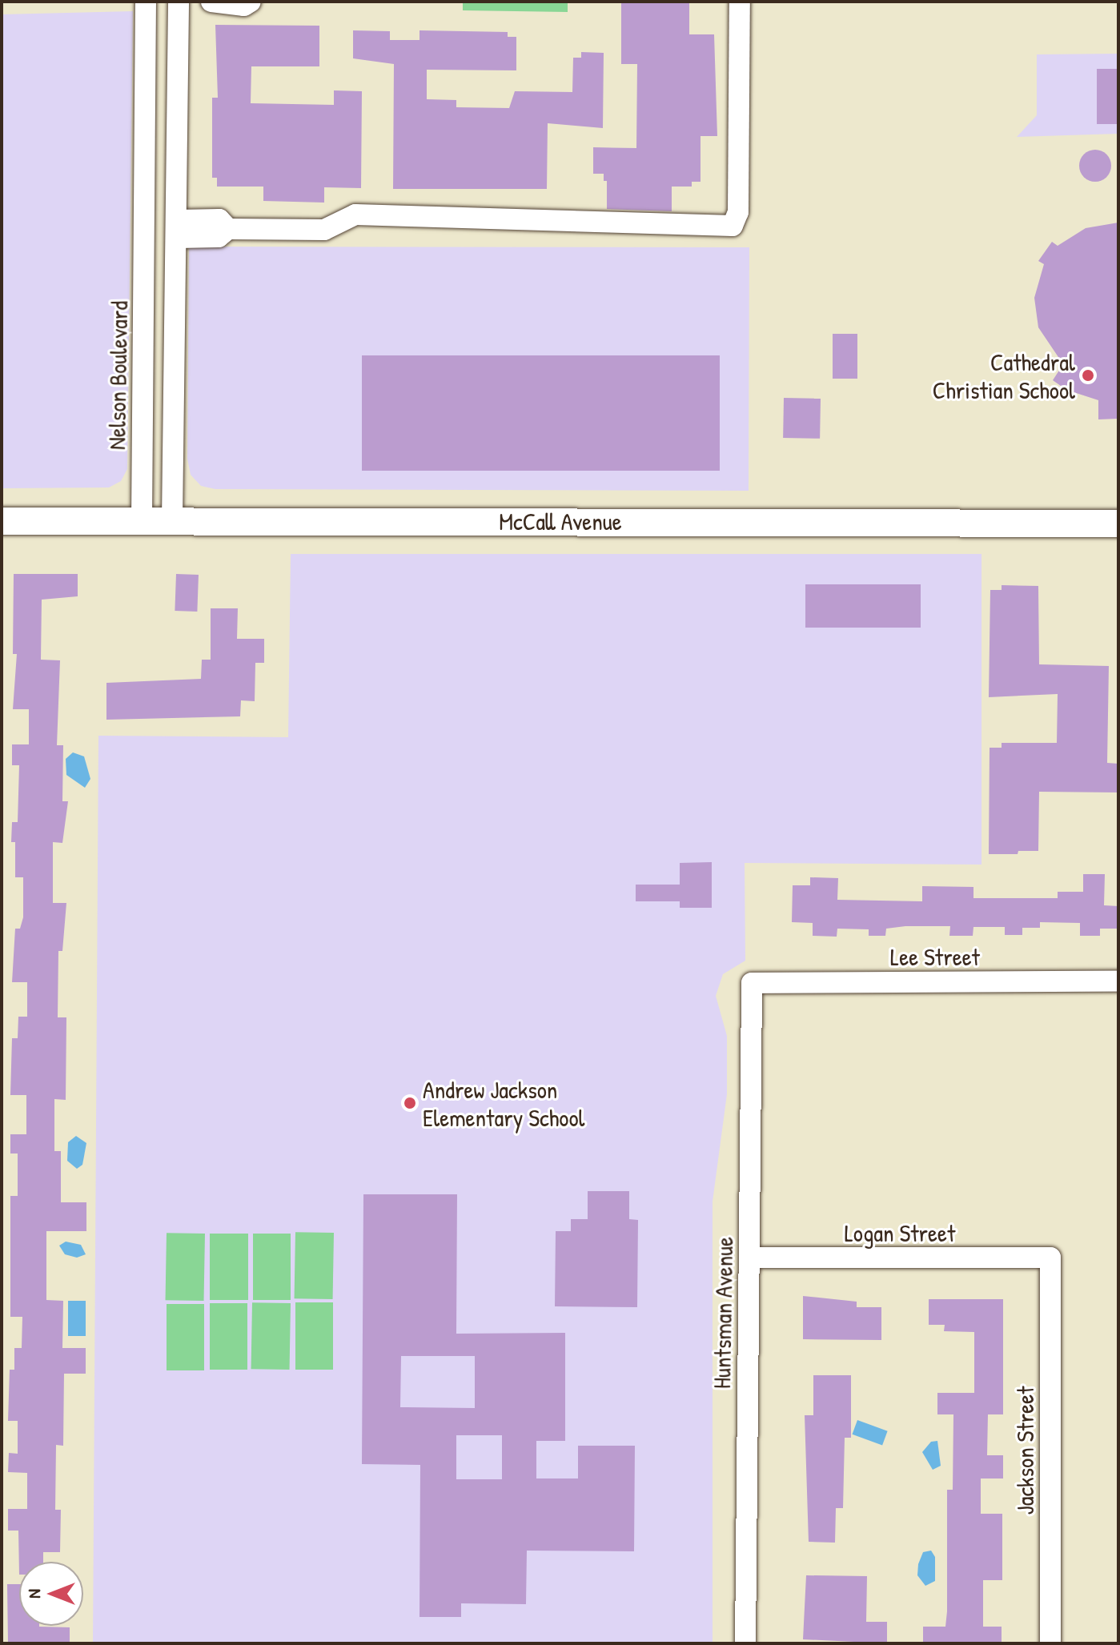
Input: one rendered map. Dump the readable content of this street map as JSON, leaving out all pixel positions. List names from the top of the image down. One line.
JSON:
{"streets":{"main road":["McCall Avenue"],"street":["Nelson Boulevard","Lee Street","Logan Street","Huntsman Avenue","Jackson Street"]},"crossings":[["Nelson Boulevard","McCall Avenue"],["Lee Street","Huntsman Avenue"],["Logan Street","Huntsman Avenue"],["Logan Street","Jackson Street"]],"places":["Cathedral Christian School","Andrew Jackson Elementary School"],"north":"left"}
